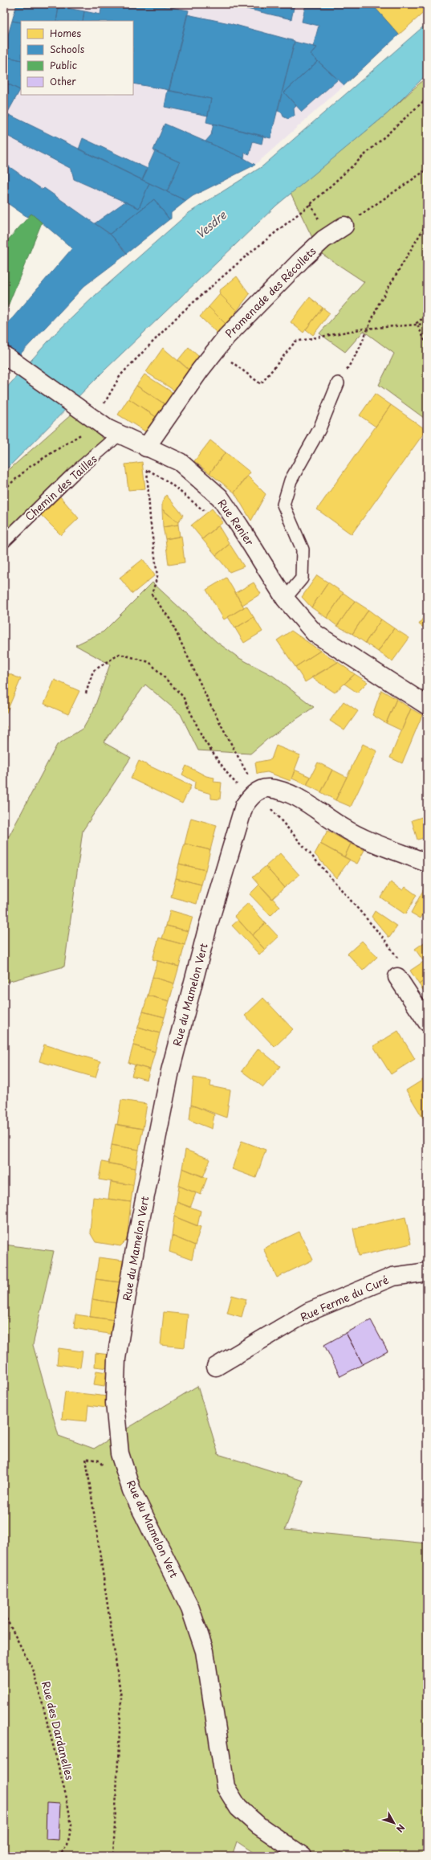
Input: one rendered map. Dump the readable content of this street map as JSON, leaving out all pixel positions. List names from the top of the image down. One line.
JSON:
{"streets":{"street":["Promenade des Récollets","Rue Renier","Rue du Mamelon Vert","Rue Ferme du Curé"],"lane":["Chemin des Tailles"],"path":["Rue des Dardanelles"]},"crossings":[["Promenade des Récollets","Rue Renier"],["Chemin des Tailles","Rue Renier"]],"water":["Vesdre"],"legend":["Homes","Schools","Public","Other"],"north":"bottom right"}
